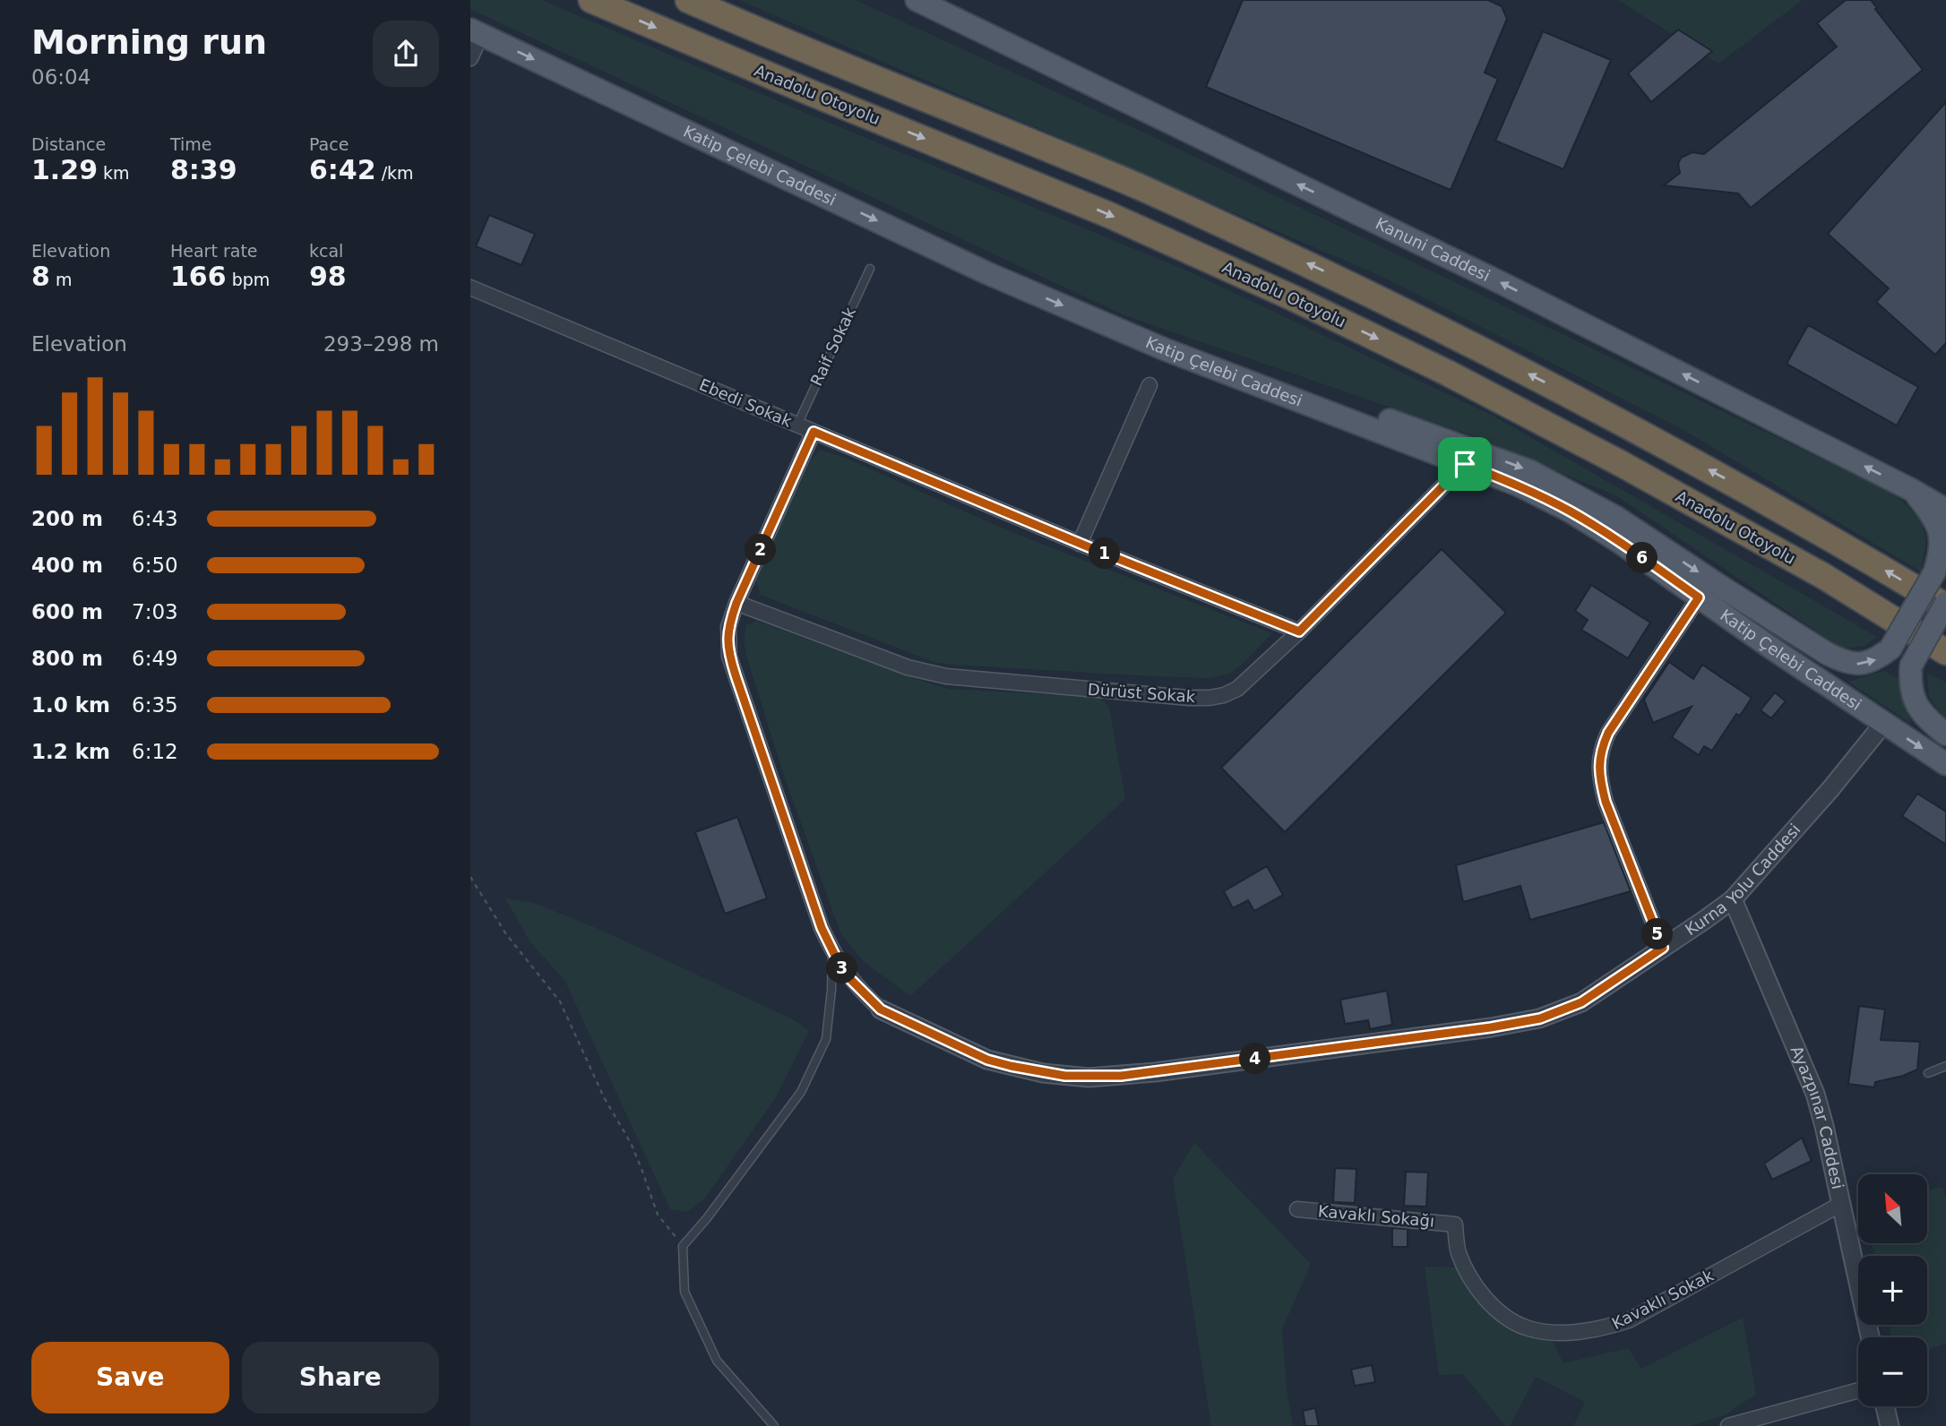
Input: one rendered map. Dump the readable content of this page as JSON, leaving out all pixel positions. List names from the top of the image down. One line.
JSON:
{"streets":{"highway":["Anadolu Otoyolu"],"main road":["Katip Çelebi Caddesi","Kanuni Caddesi"],"street":["Ebedi Sokak","Dürüst Sokak","Kurna Yolu Caddesi","Ayazpınar Caddesi","Kavaklı Sokağı","Kavaklı Sokak"],"lane":["Raif Sokak"]},"crossings":[["Katip Çelebi Caddesi","Dürüst Sokak"],["Katip Çelebi Caddesi","Kurna Yolu Caddesi"],["Raif Sokak","Ebedi Sokak"],["Ebedi Sokak","Dürüst Sokak"],["Kurna Yolu Caddesi","Ayazpınar Caddesi"],["Ayazpınar Caddesi","Kavaklı Sokak"],["Kavaklı Sokağı","Kavaklı Sokak"]],"one_way":["Katip Çelebi Caddesi","Kanuni Caddesi"],"north":"top left","page":{"heading":["Morning run","06:04"],"stats":[["Distance","1.29 km"],["Time","8:39"],["Pace","6:42 /km"],["Elevation","8 m"],["Heart rate","166 bpm"],["kcal","98"]],"chart":["Elevation","293–298 m"],"list":[{"name":"200 m","note":"6:43"},{"name":"400 m","note":"6:50"},{"name":"600 m","note":"7:03"},{"name":"800 m","note":"6:49"},{"name":"1.0 km","note":"6:35"},{"name":"1.2 km","note":"6:12"}],"pins":["2","1","6","5","3","4"],"map_buttons":["+","−"],"buttons":["Save","Share"]}}
